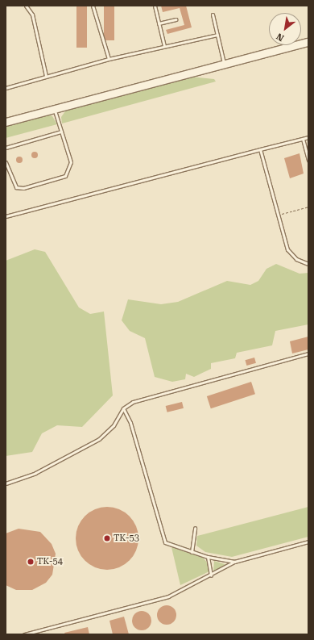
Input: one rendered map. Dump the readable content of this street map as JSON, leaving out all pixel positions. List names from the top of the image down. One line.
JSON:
{"places":["TK-53","TK-54"],"north":"bottom left"}
